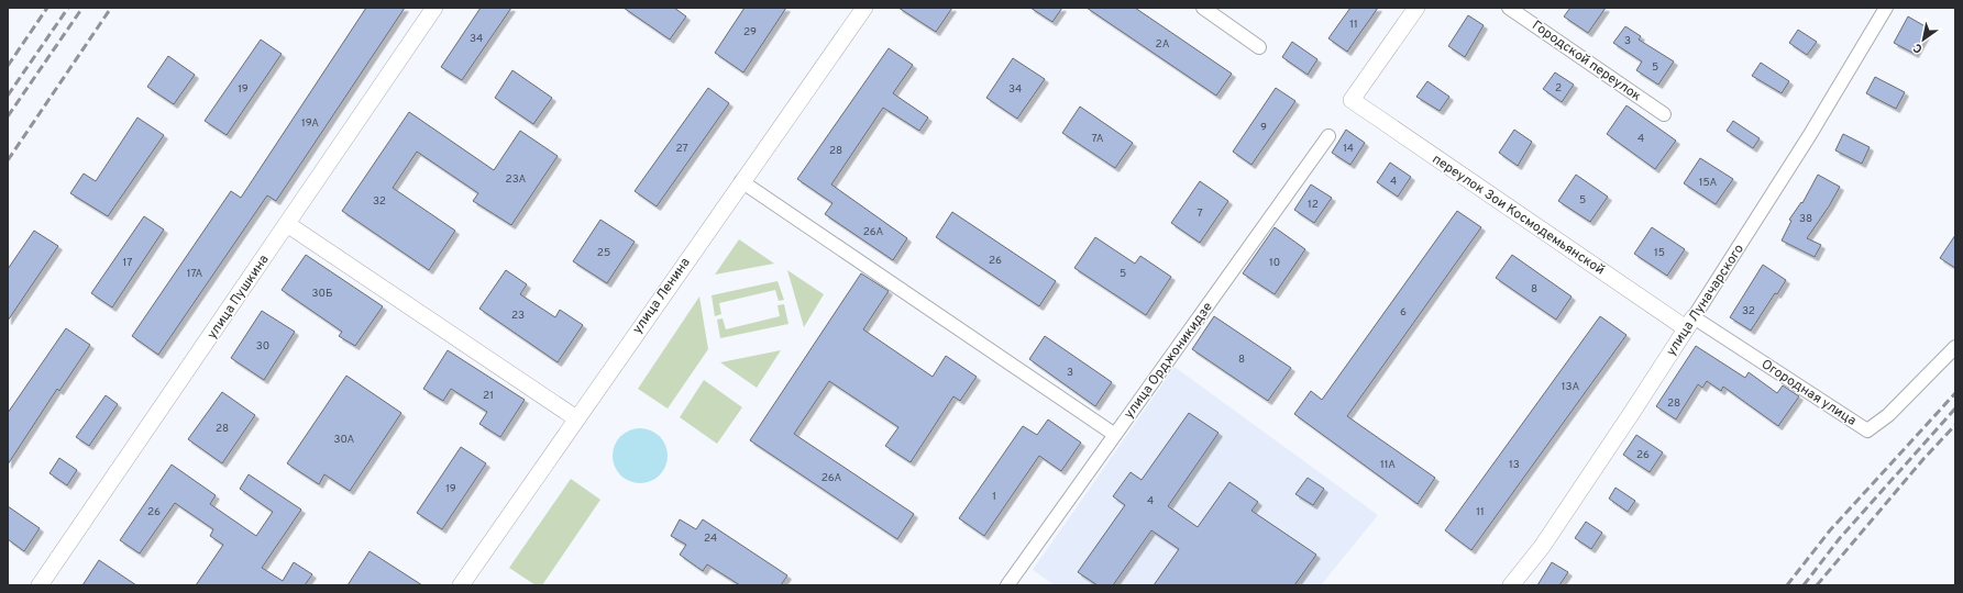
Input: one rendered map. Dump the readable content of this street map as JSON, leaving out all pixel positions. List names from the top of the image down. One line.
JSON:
{"streets":{"street":["Городской переулок","переулок Зои Космодемьянской","улица Ленина","улица Пушкина","улица Луначарского","улица Орджоникидзе","Огородная улица"]},"crossings":[["переулок Зои Космодемьянской","улица Луначарского"],["переулок Зои Космодемьянской","Огородная улица"],["улица Луначарского","Огородная улица"]],"house_numbers":["11","29","34","3","2А","5","2","19","34","19А","9","7А","4","27","14","28","23А","4","15А","5","32","12","7","38","26А","25","15","26","17","10","17А","5","8","30Б","32","6","23","30","8","3","13А","21","28","28","30А","26","11А","13","26А","19","1","4","26","11","24"],"north":"bottom left"}
